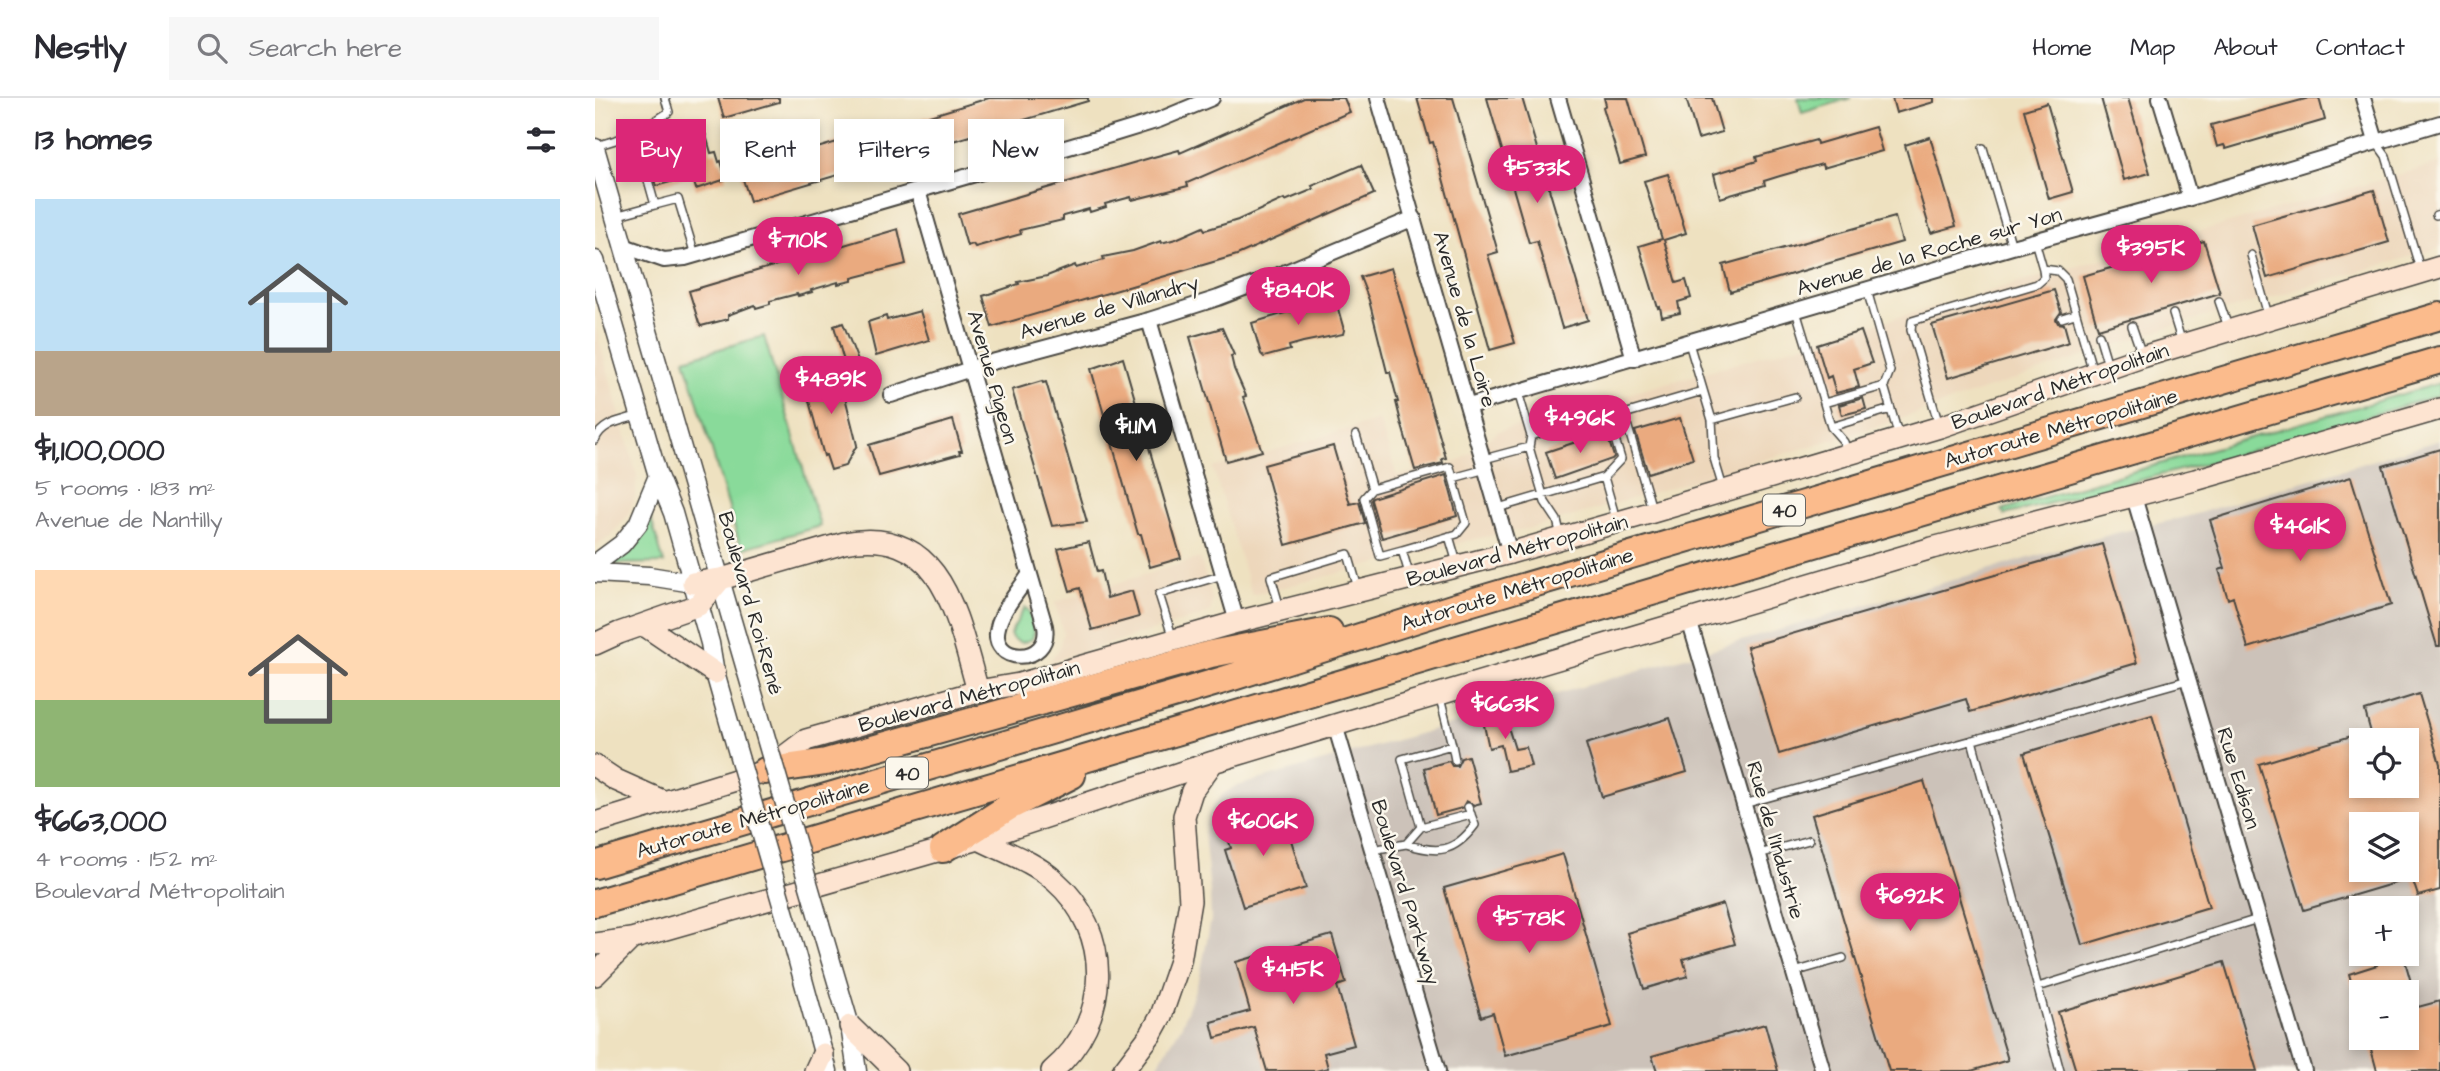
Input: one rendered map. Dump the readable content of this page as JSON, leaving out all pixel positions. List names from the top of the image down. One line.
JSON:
{"streets":{"highway":["Autoroute Métropolitaine","40"],"main road":["Boulevard Métropolitain"],"street":["Avenue de la Roche sur Yon","Avenue de Villandry","Avenue de la Loire","Avenue Pigeon","Boulevard Roi-René","Rue Edison","Rue de l'Industrie","Boulevard Parkway"]},"crossings":[["Avenue de la Roche sur Yon","Avenue de la Loire"],["Avenue de Villandry","Avenue de la Loire"],["Avenue de Villandry","Avenue Pigeon"],["Avenue de la Loire","Boulevard Métropolitain"]],"page":{"header":"Nestly","search":"Search here","nav":["Home","Map","About","Contact"],"heading":"13 homes","chip":["Buy","Rent","Filters","New"],"price":["$533K","$710K","$395K","$840K","$489K","$496K","$1.1M","$461K","$663K","$606K","$692K","$578K","$415K"],"list":[{"name":"$1,100,000","note":"5 rooms · 183 m² · Avenue de Nantilly"},{"name":"$663,000","note":"4 rooms · 152 m² · Boulevard Métropolitain"}],"map_buttons":["+","−"]}}
